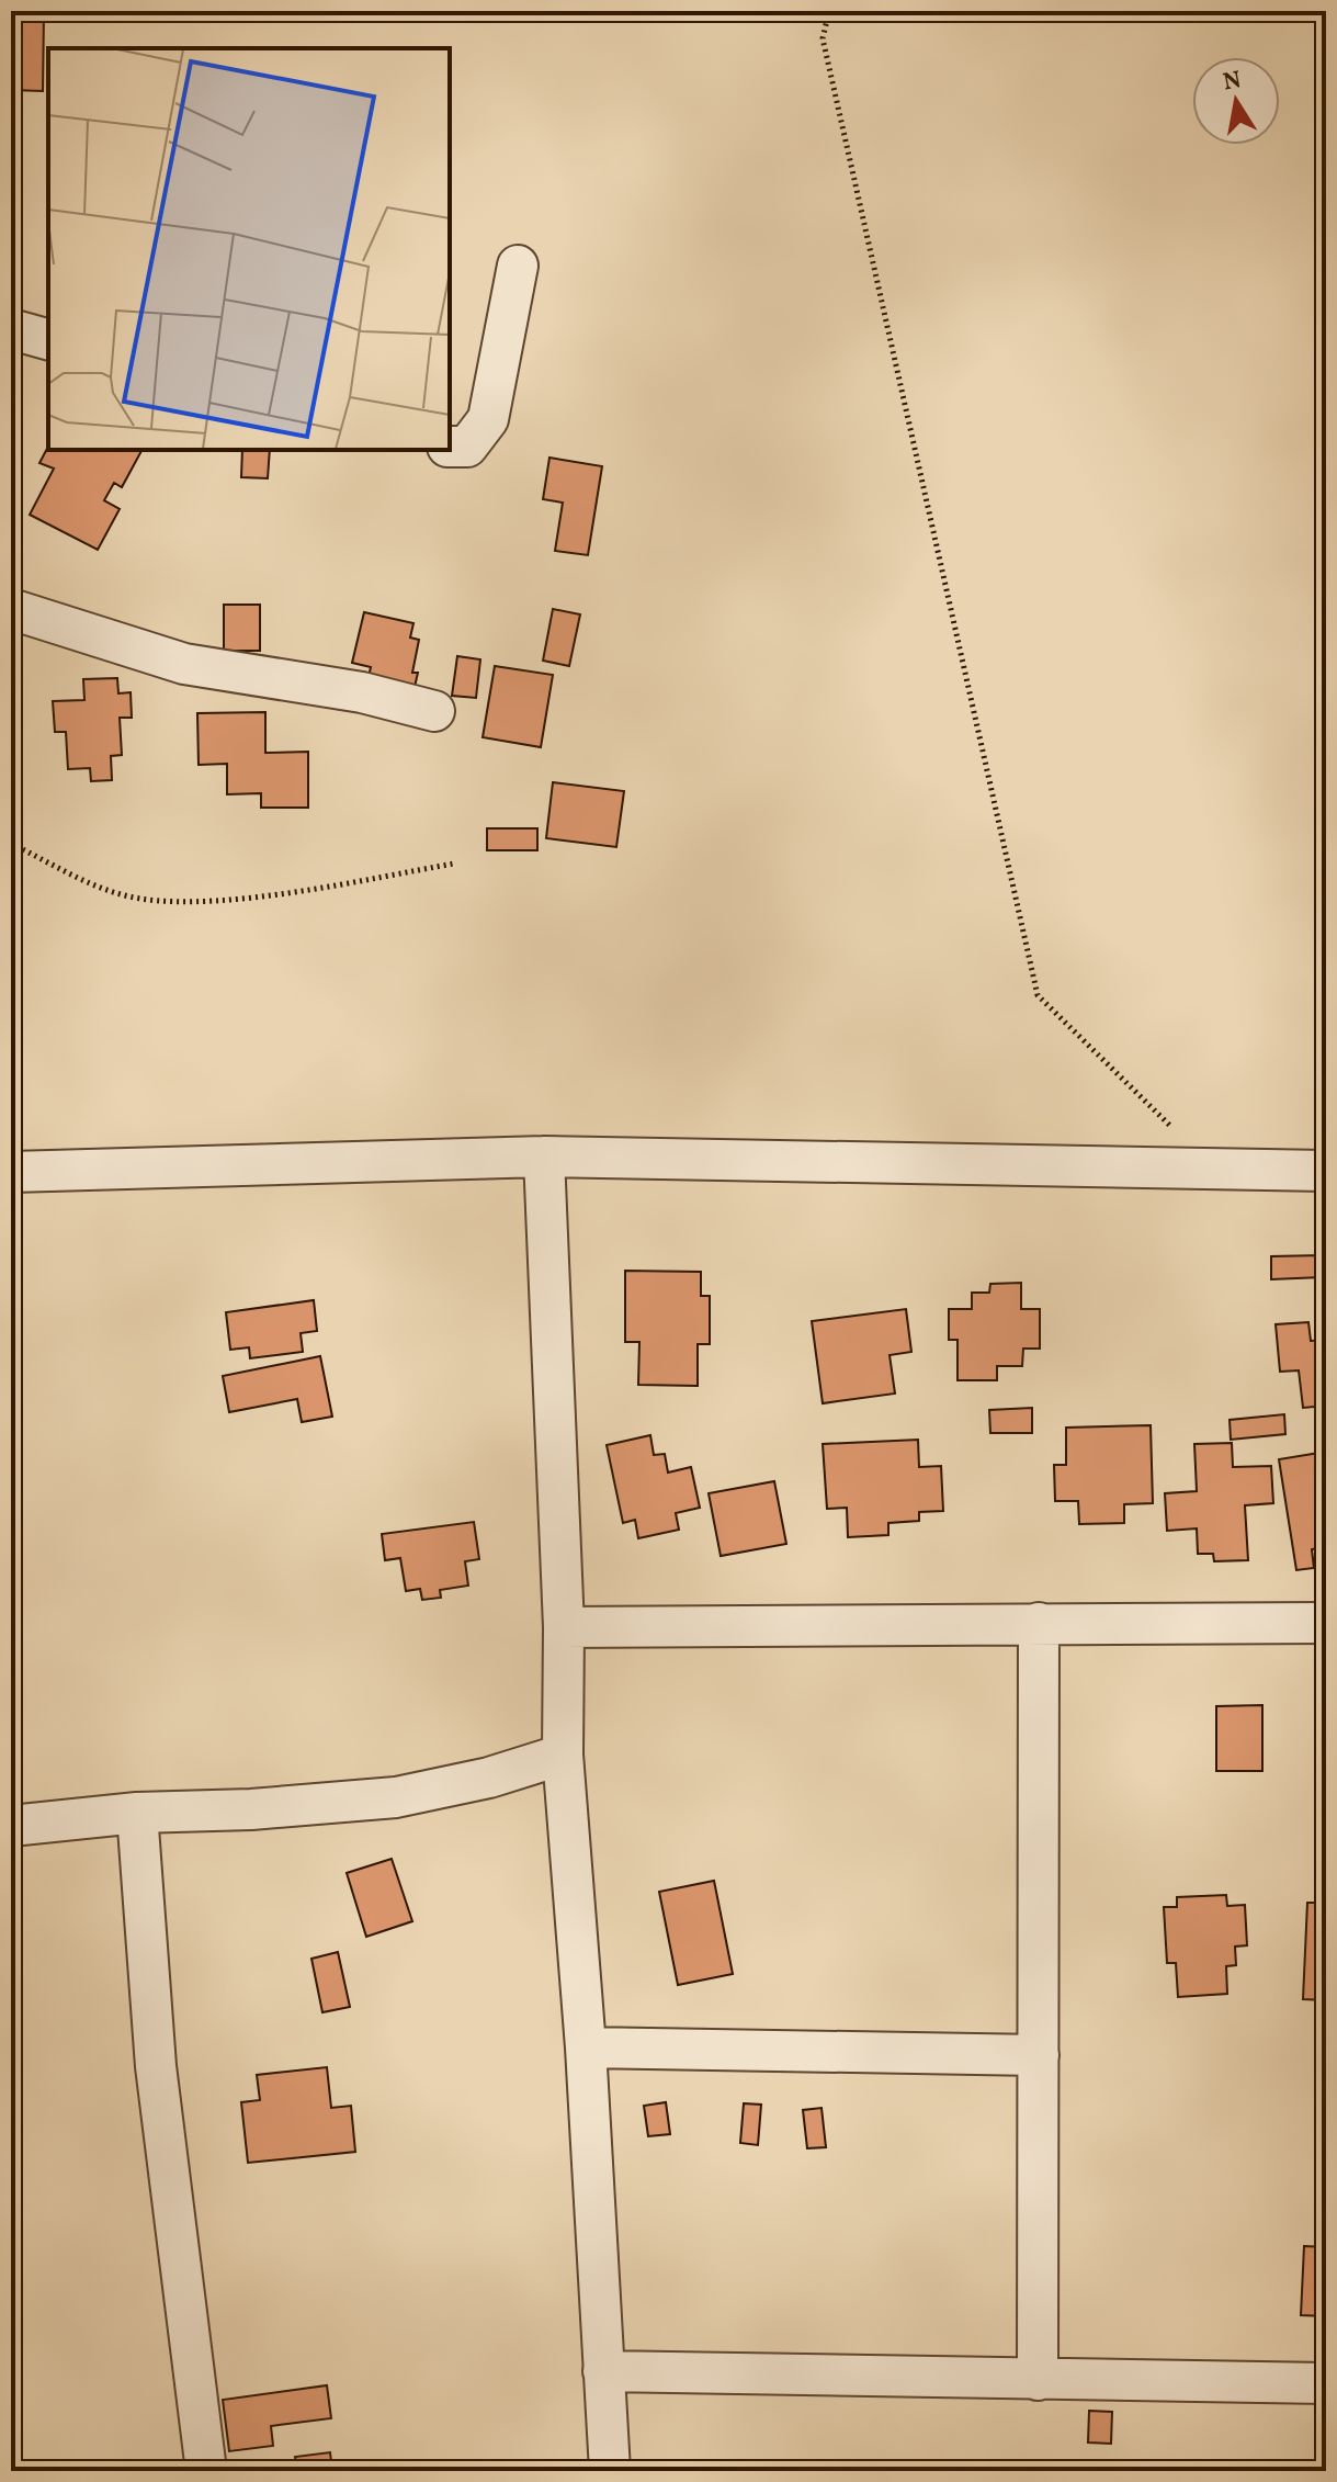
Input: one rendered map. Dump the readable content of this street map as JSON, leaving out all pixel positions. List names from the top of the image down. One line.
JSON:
{"north":"top"}
